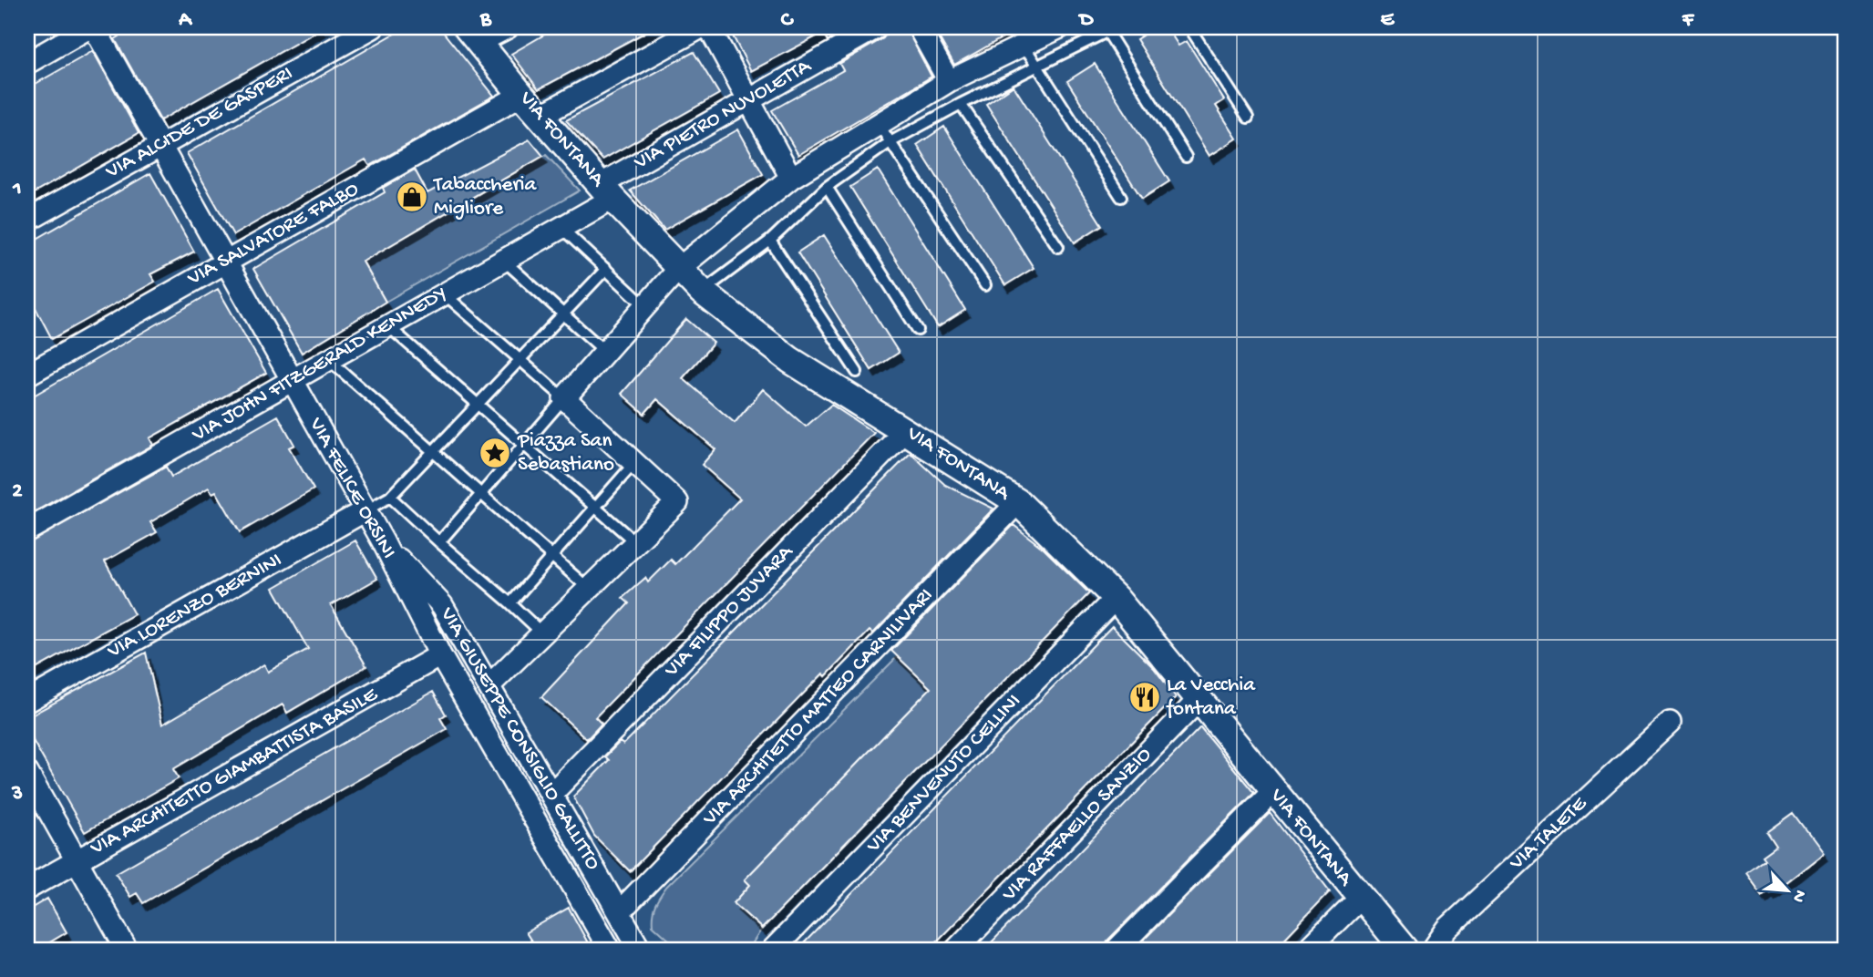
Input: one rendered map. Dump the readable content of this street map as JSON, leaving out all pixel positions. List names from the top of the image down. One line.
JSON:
{"streets":{"street":["VIA PIETRO NUVOLETTA","VIA ALCIDE DE GASPERI","VIA FONTANA","VIA SALVATORE FALBO","VIA JOHN FITZGERALD KENNEDY","VIA FELICE ORSINI","VIA LORENZO BERNINI","VIA FILIPPO JUVARA","VIA ARCHITETTO MATTEO CARNILIVARI","VIA GIUSEPPE CONSIGLIO GALLITTO","VIA ARCHITETTO GIAMBATTISTA BASILE","VIA BENVENUTO CELLINI","VIA RAFFAELLO SANZIO","VIA TALETE"]},"crossings":[["VIA PIETRO NUVOLETTA","VIA FONTANA"],["VIA PIETRO NUVOLETTA","VIA JOHN FITZGERALD KENNEDY"],["VIA ALCIDE DE GASPERI","VIA FELICE ORSINI"],["VIA FONTANA","VIA SALVATORE FALBO"],["VIA FONTANA","VIA JOHN FITZGERALD KENNEDY"],["VIA FONTANA","VIA FILIPPO JUVARA"],["VIA FONTANA","VIA ARCHITETTO MATTEO CARNILIVARI"],["VIA FONTANA","VIA BENVENUTO CELLINI"],["VIA FONTANA","VIA RAFFAELLO SANZIO"],["VIA SALVATORE FALBO","VIA FELICE ORSINI"],["VIA JOHN FITZGERALD KENNEDY","VIA FELICE ORSINI"],["VIA FELICE ORSINI","VIA LORENZO BERNINI"],["VIA FELICE ORSINI","VIA GIUSEPPE CONSIGLIO GALLITTO"],["VIA FELICE ORSINI","VIA ARCHITETTO GIAMBATTISTA BASILE"],["VIA FILIPPO JUVARA","VIA GIUSEPPE CONSIGLIO GALLITTO"],["VIA ARCHITETTO MATTEO CARNILIVARI","VIA GIUSEPPE CONSIGLIO GALLITTO"]],"places":{"shop":["Tabaccheria Migliore"],"place":["Piazza San Sebastiano"],"restaurant":["La Vecchia fontana"]},"north":"bottom right","grid":{"columns":["A","B","C","D","E","F"],"rows":["1","2","3"]}}
